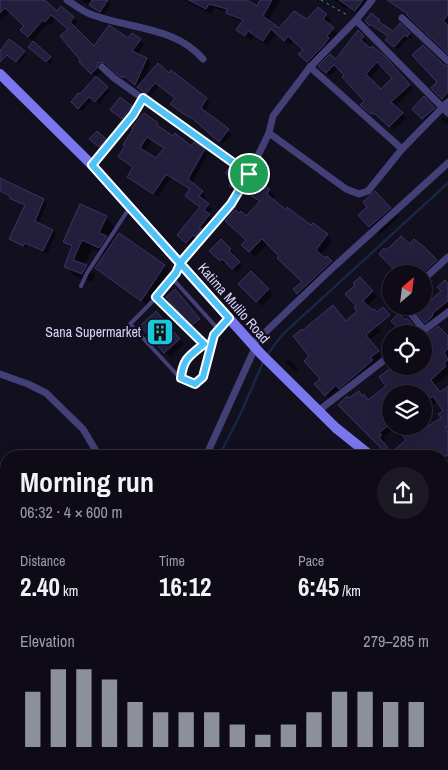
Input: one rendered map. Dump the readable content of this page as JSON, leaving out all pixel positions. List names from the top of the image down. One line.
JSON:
{"streets":{"main road":["Katima Mulilo Road"]},"places":{"building":["Sana Supermarket"]},"north":"top right","page":{"heading":["Morning run","06:32 · 4 × 600 m"],"stats":[["Distance","2.40 km"],["Time","16:12"],["Pace","6:45 /km"]],"chart":["Elevation","279–285 m"]}}
